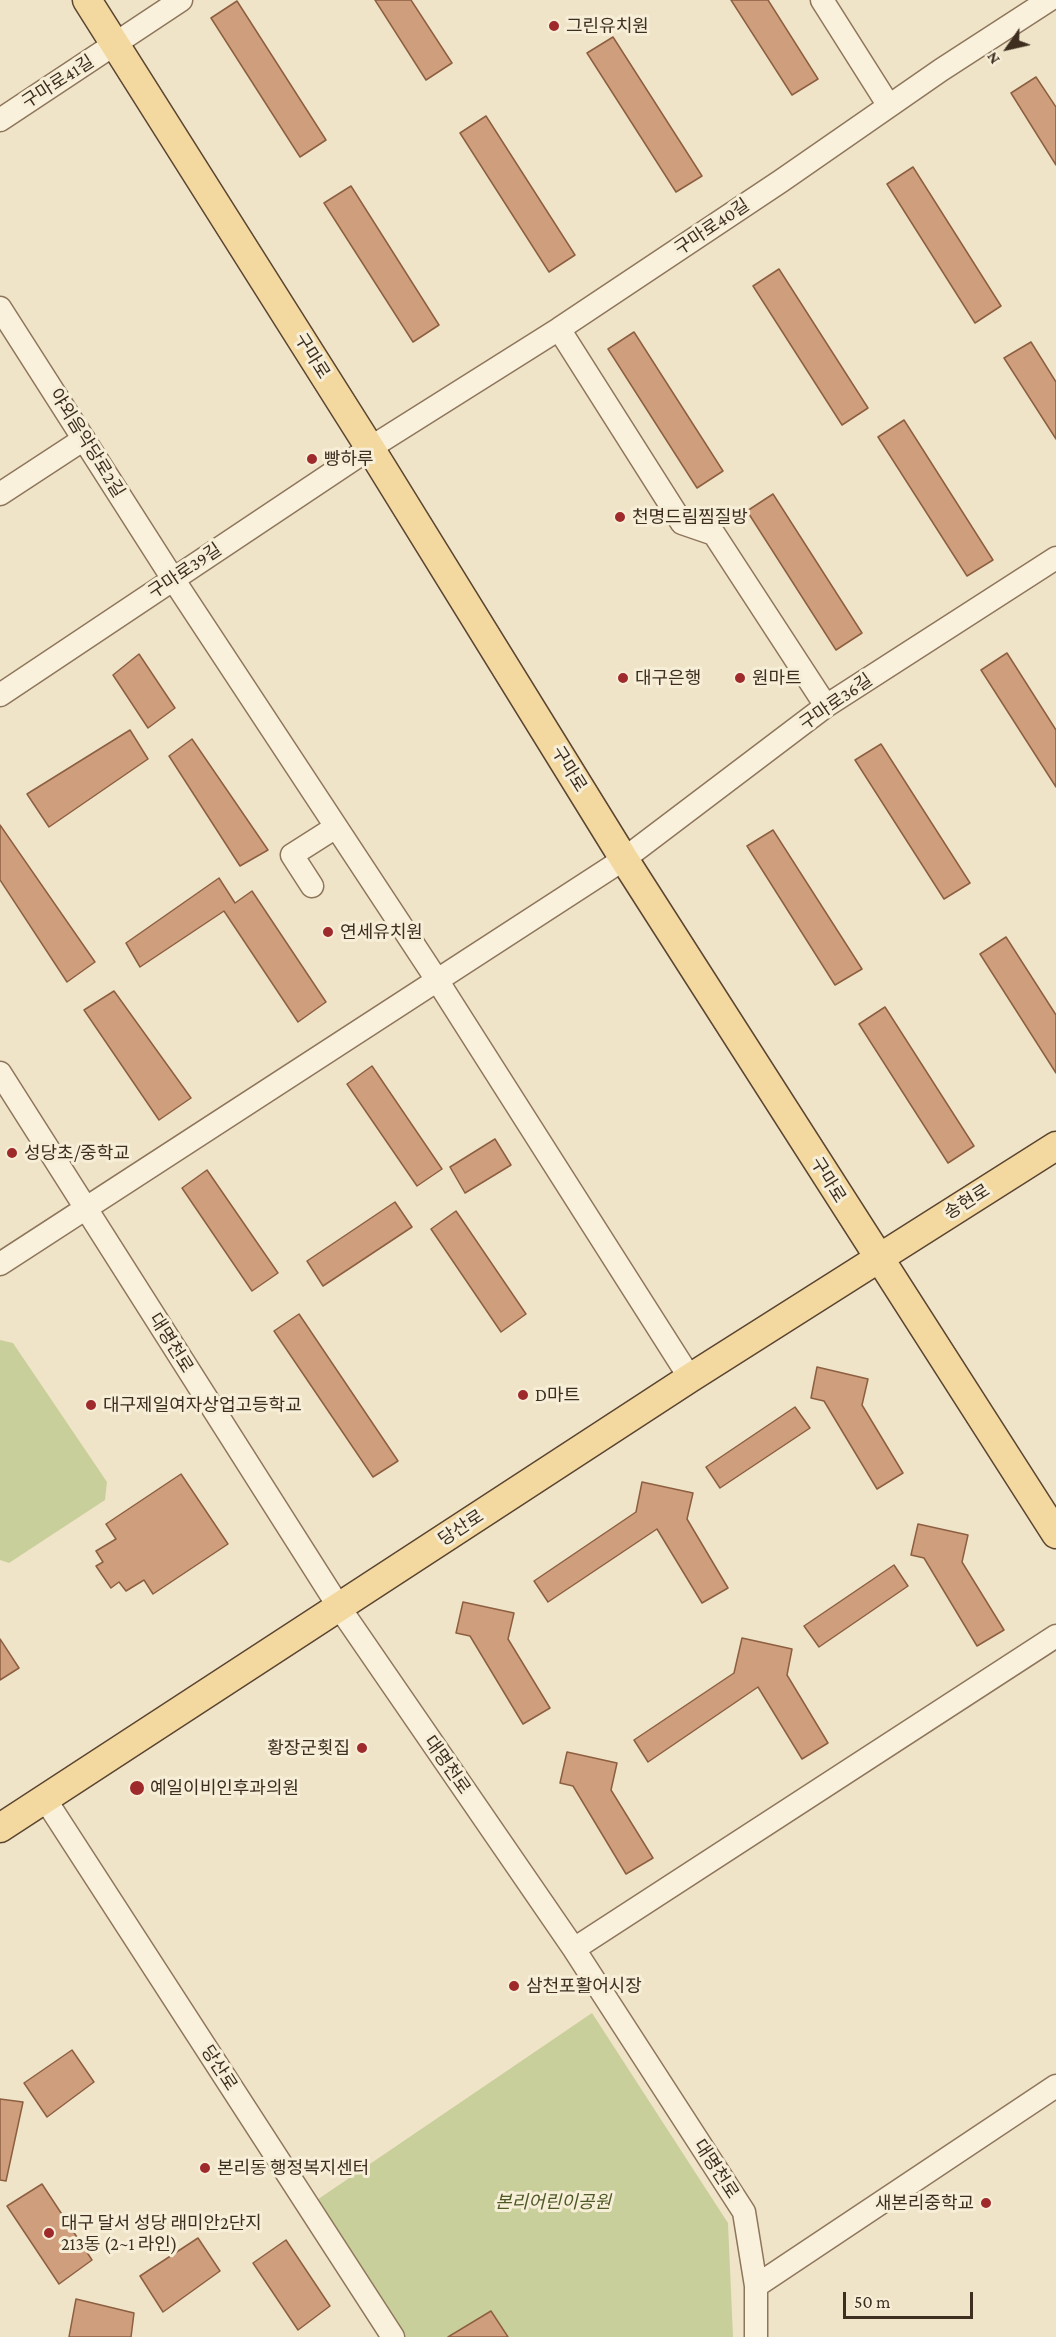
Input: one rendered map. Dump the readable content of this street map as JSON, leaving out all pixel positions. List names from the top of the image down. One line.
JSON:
{"streets":{"main road":["구마로","송현로","당산로"],"street":["구마로41길","구마로40길","야외음악당로2길","구마로39길","구마로36길","대명천로"]},"crossings":[["구마로41길","구마로"],["구마로40길","구마로"],["구마로40길","구마로39길"],["구마로","구마로39길"],["구마로","구마로36길"],["구마로","송현로"],["구마로","당산로"],["야외음악당로2길","구마로39길"],["야외음악당로2길","구마로36길"],["야외음악당로2길","당산로"],["구마로36길","대명천로"],["송현로","당산로"],["대명천로","당산로"]],"parks":["본리어린이공원"],"places":["그린유치원","빵하루","천명드림찜질방","대구은행","원마트","연세유치원","성당초/중학교","D마트","대구제일여자상업고등학교","황장군횟집","예일이비인후과의원","삼천포활어시장","본리동 행정복지센터","새본리중학교","대구 달서 성당 래미안2단지 213동 (2~1 라인)"],"scale_bar":"50 m","north":"bottom left"}
